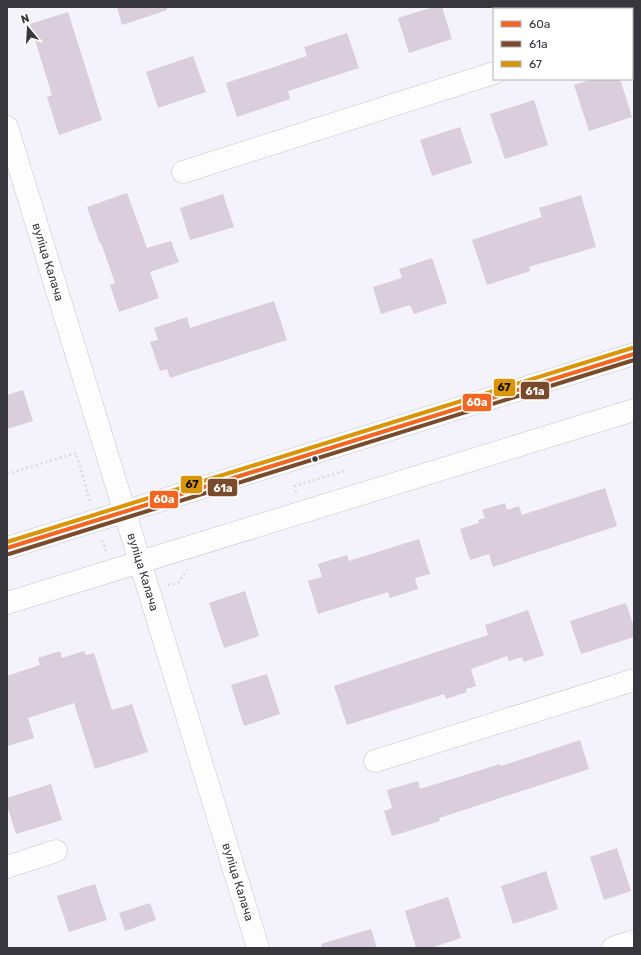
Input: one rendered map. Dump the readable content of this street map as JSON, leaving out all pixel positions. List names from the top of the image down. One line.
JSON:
{"streets":{"street":["вуліца Калача"]},"lines":["transit line 67","transit line 60а","transit line 61а"],"legend":["60а","61а","67"],"north":"top"}
